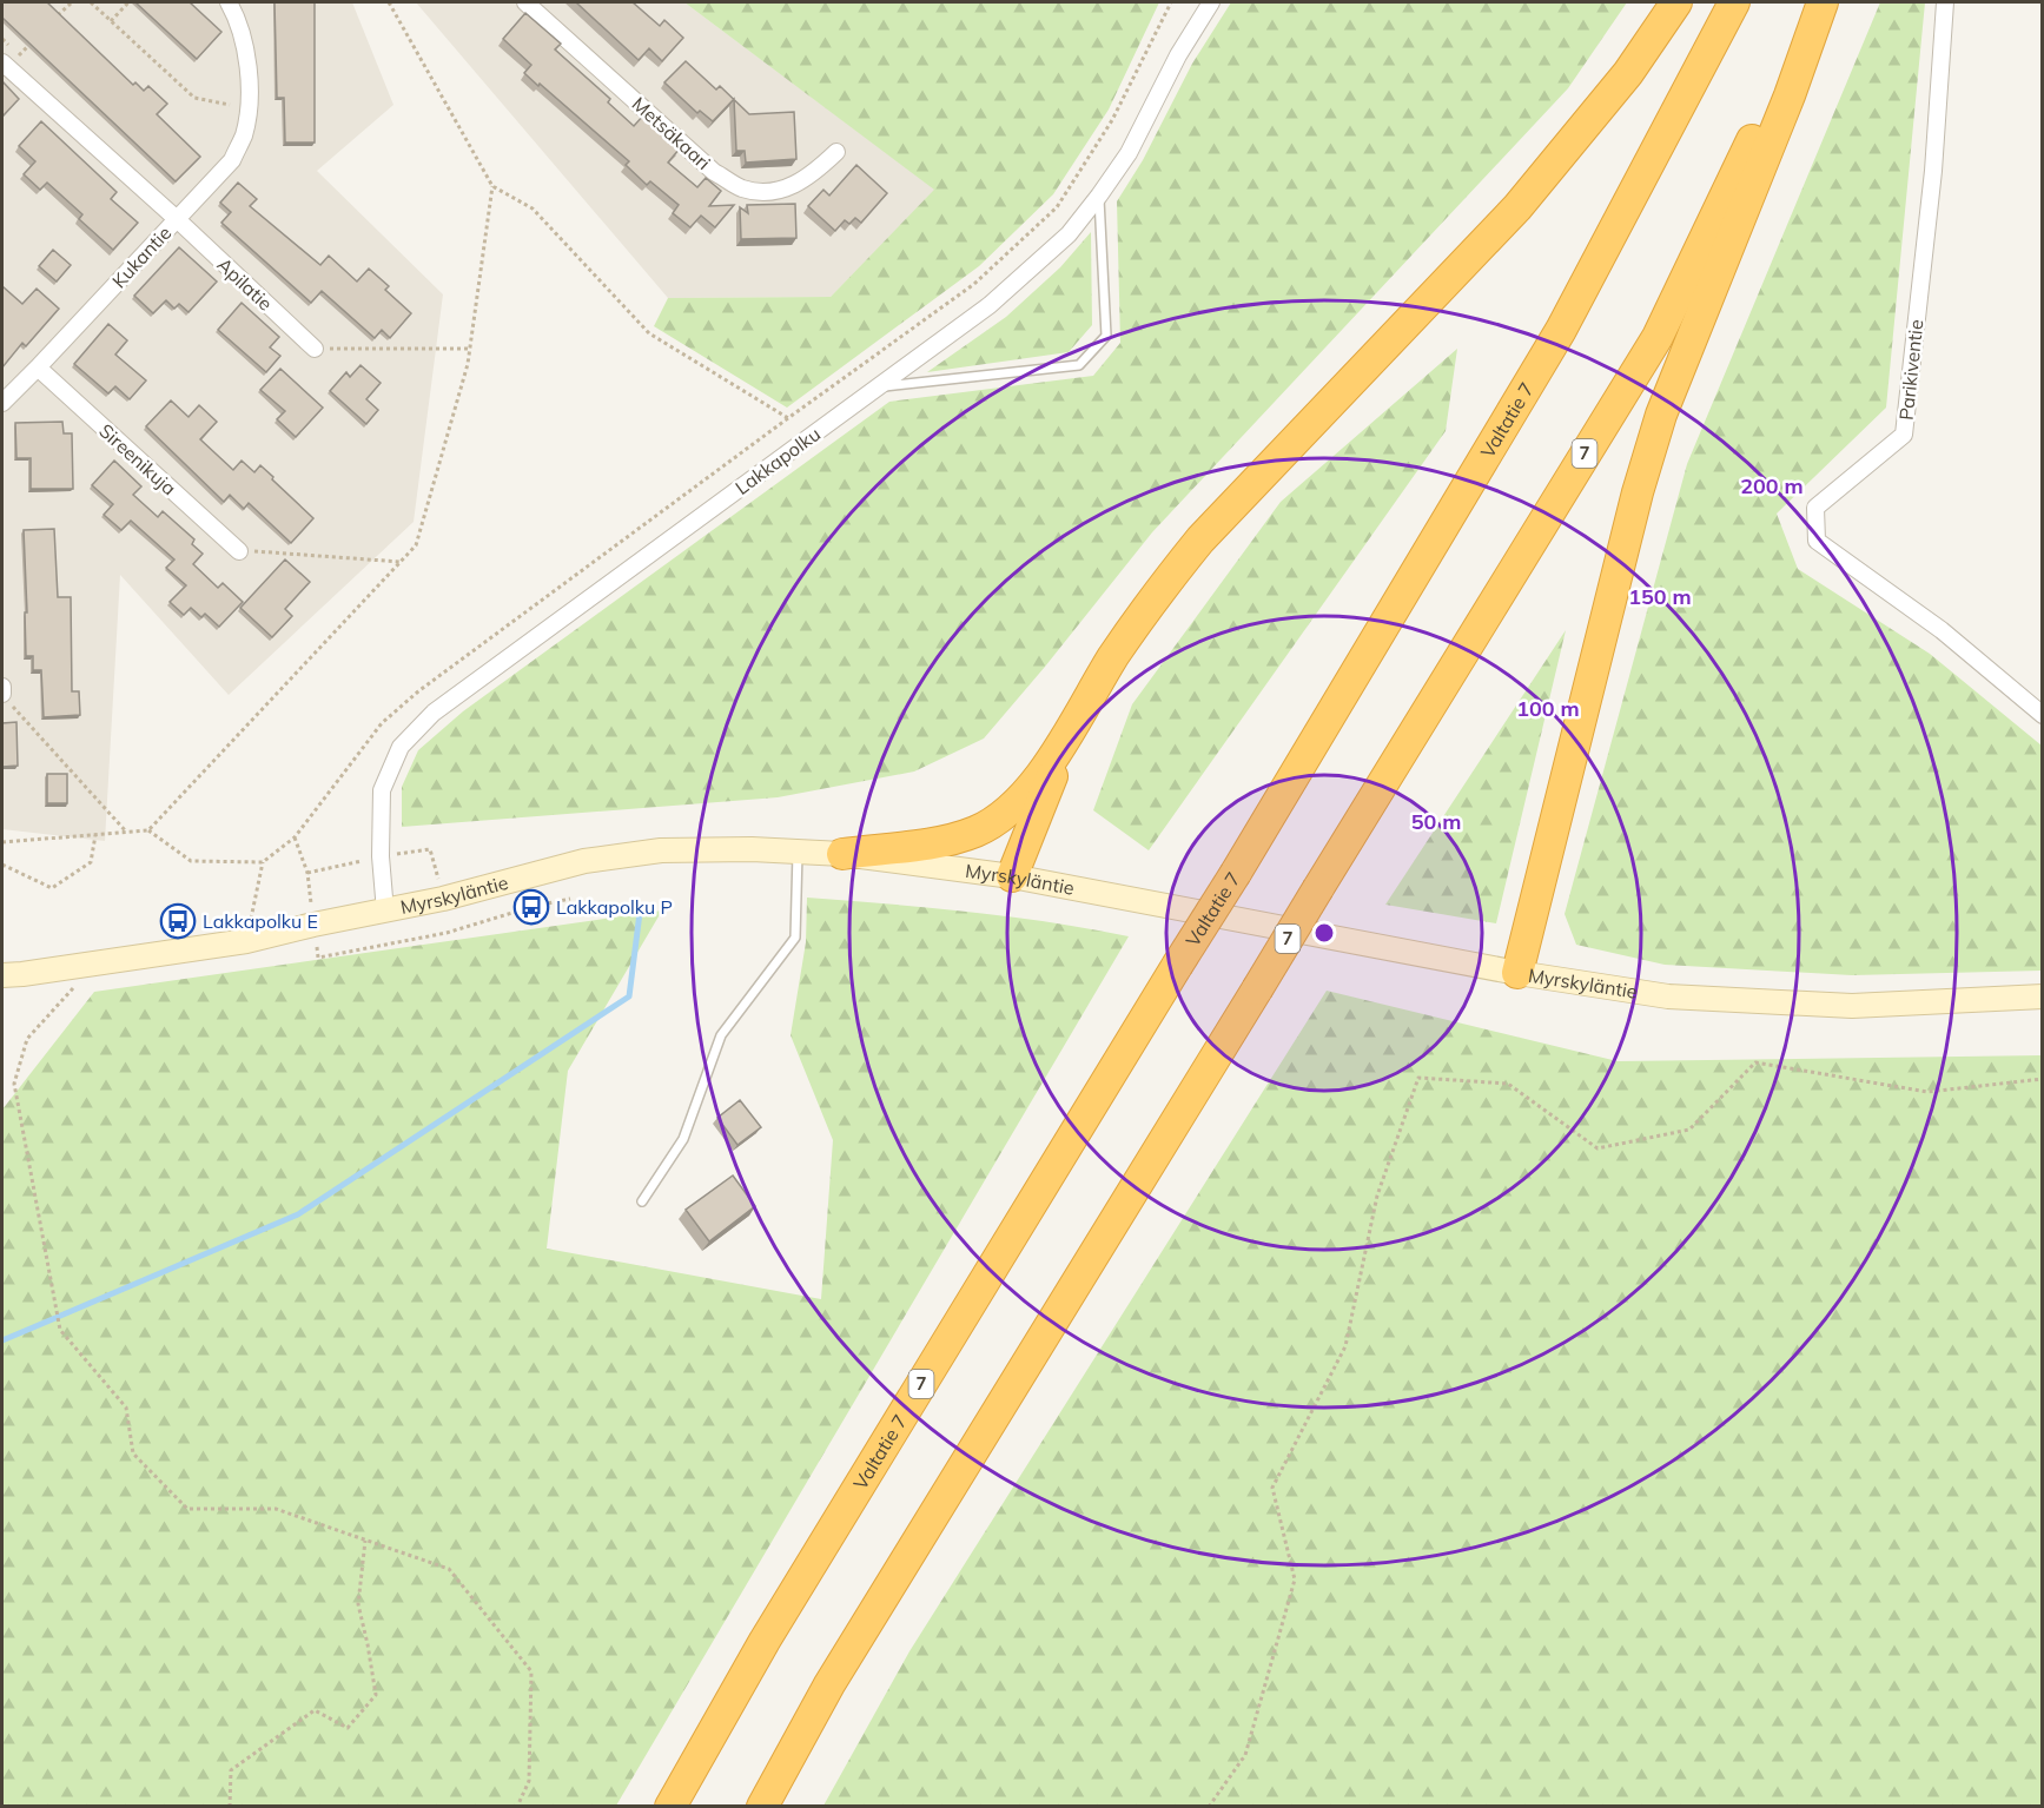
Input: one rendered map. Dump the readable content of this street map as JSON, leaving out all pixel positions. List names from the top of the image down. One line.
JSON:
{"streets":{"highway":["Valtatie 7","7"],"street":["Metsäkaari","Kukantie","Apilatie","Parikiventie","Sireenikuja","Lakkapolku","Myrskyläntie"]},"crossings":[["Kukantie","Apilatie"],["Kukantie","Sireenikuja"],["Lakkapolku","Myrskyläntie"]],"places":{"bus stop":["Lakkapolku P","Lakkapolku E"]},"rings":["200 m","150 m","100 m","50 m"]}
